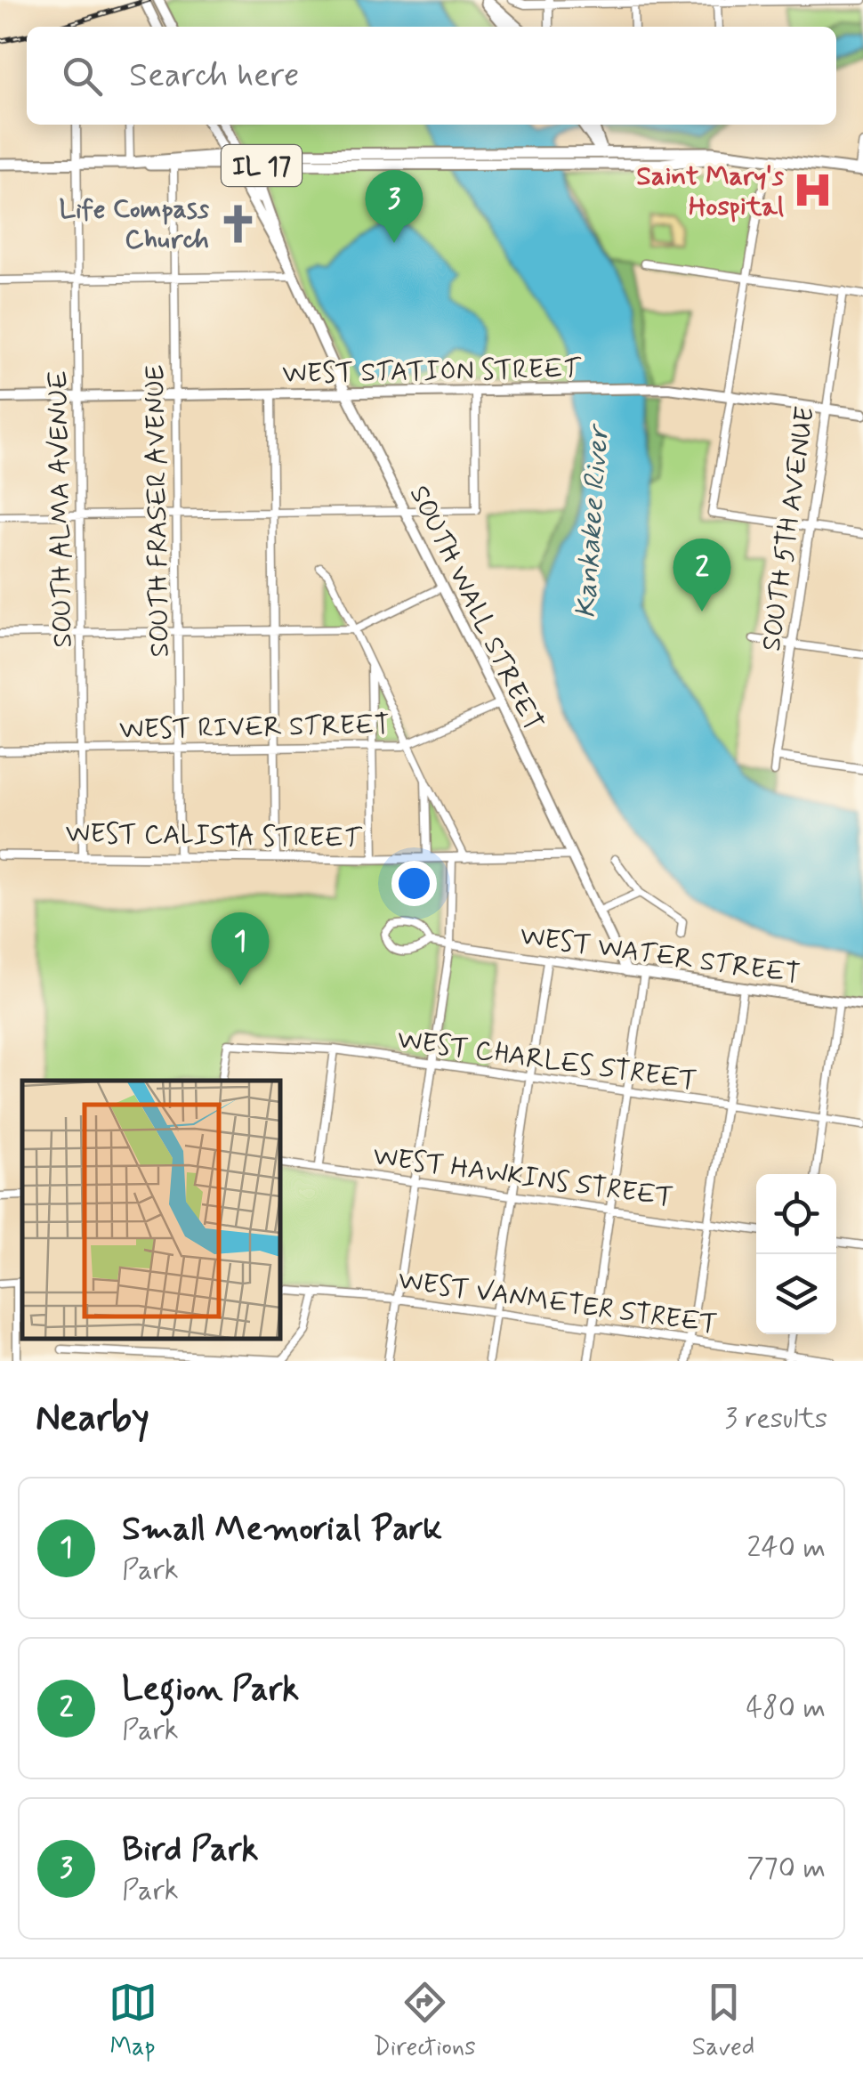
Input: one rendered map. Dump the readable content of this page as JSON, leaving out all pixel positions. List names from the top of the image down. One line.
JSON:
{"streets":{"main road":["IL 17","WEST STATION STREET","SOUTH WALL STREET","WEST WATER STREET"],"street":["SOUTH ALMA AVENUE","SOUTH FRASER AVENUE","SOUTH 5TH AVENUE","WEST RIVER STREET","WEST CALISTA STREET","WEST CHARLES STREET","WEST HAWKINS STREET","WEST VANMETER STREET"]},"crossings":[["IL 17","SOUTH ALMA AVENUE"],["IL 17","SOUTH FRASER AVENUE"],["IL 17","SOUTH WALL STREET"],["WEST STATION STREET","SOUTH ALMA AVENUE"],["WEST STATION STREET","SOUTH FRASER AVENUE"],["WEST STATION STREET","SOUTH 5TH AVENUE"],["WEST STATION STREET","SOUTH WALL STREET"],["SOUTH ALMA AVENUE","WEST RIVER STREET"],["SOUTH ALMA AVENUE","WEST CALISTA STREET"],["SOUTH FRASER AVENUE","WEST RIVER STREET"],["SOUTH FRASER AVENUE","WEST CALISTA STREET"],["SOUTH WALL STREET","WEST RIVER STREET"],["SOUTH WALL STREET","WEST CALISTA STREET"],["SOUTH WALL STREET","WEST WATER STREET"]],"water":["Kankakee River"],"places":{"hospital":["Saint Mary's Hospital"],"church":["Life Compass Church"]},"page":{"search":"Search here","pins":["3","2","1"],"heading":["Nearby","3 results"],"list":[{"mark":"1","name":"Small Memorial Park","note":"Park","value":"240 m"},{"mark":"2","name":"Legion Park","note":"Park","value":"480 m"},{"mark":"3","name":"Bird Park","note":"Park","value":"770 m"}],"nav":["Map","Directions","Saved"]}}
